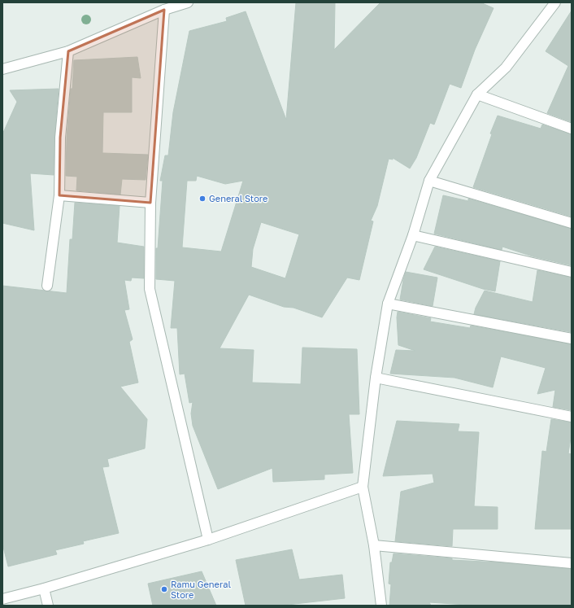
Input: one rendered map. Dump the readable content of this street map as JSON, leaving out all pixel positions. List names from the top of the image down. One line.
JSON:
{"places":["General Store","Ramu General Store"]}
